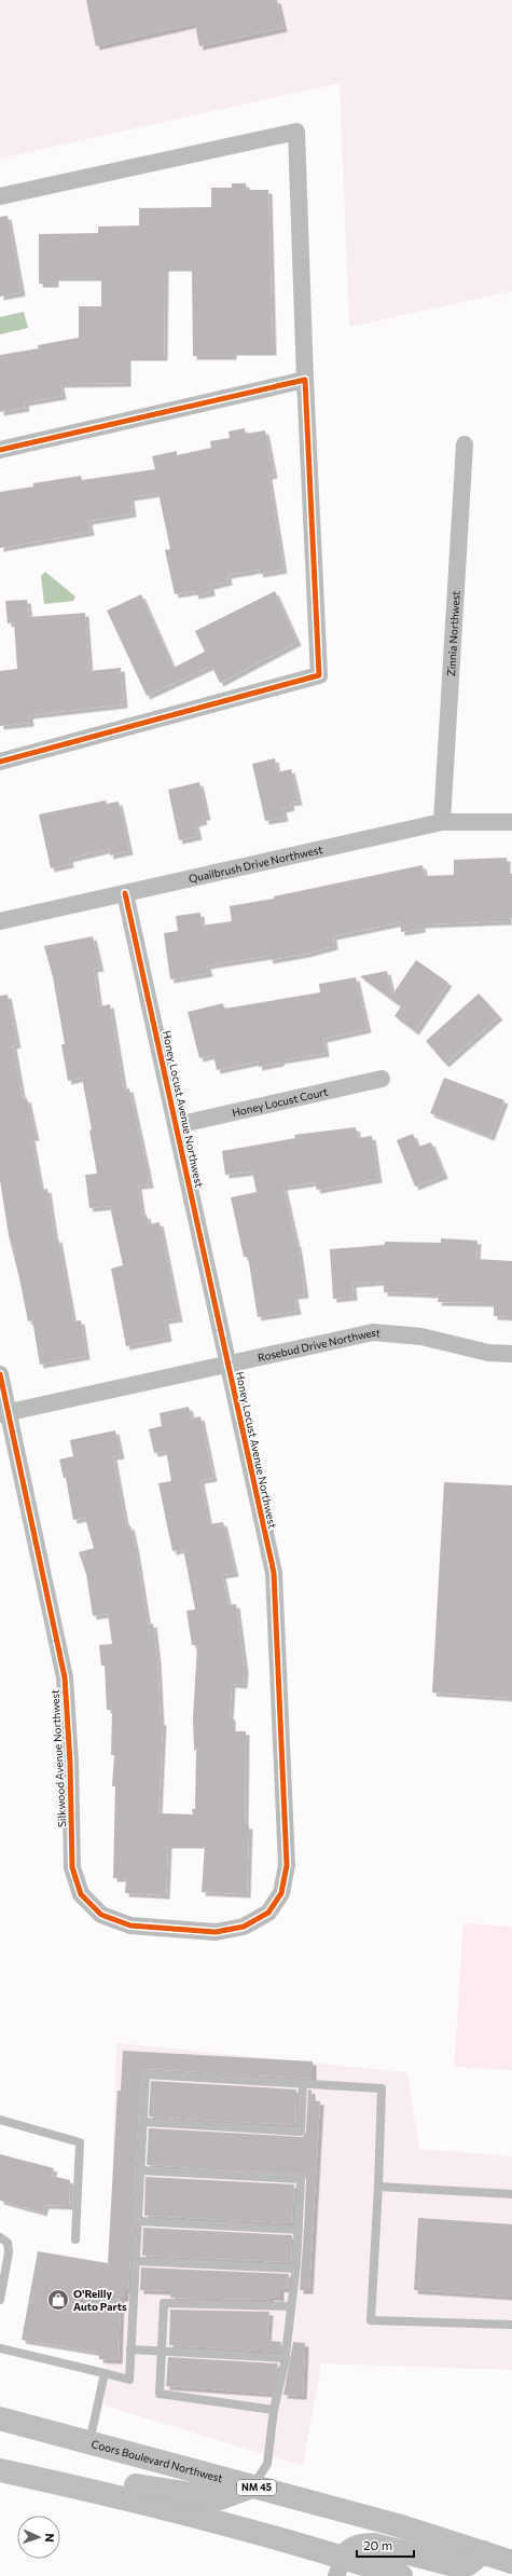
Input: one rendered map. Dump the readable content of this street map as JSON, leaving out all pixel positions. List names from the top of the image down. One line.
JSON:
{"streets":{"main road":["Coors Boulevard Northwest","NM 45"],"street":["Zinnia Northwest","Quailbrush Drive Northwest","Honey Locust Court","Honey Locust Avenue Northwest","Rosebud Drive Northwest","Silkwood Avenue Northwest"]},"crossings":[["Zinnia Northwest","Quailbrush Drive Northwest"],["Quailbrush Drive Northwest","Honey Locust Avenue Northwest"],["Honey Locust Court","Honey Locust Avenue Northwest"],["Honey Locust Avenue Northwest","Rosebud Drive Northwest"],["Honey Locust Avenue Northwest","Silkwood Avenue Northwest"],["Rosebud Drive Northwest","Silkwood Avenue Northwest"]],"places":{"shop":["O'Reilly Auto Parts"]},"scale_bar":"20 m","north":"right"}
